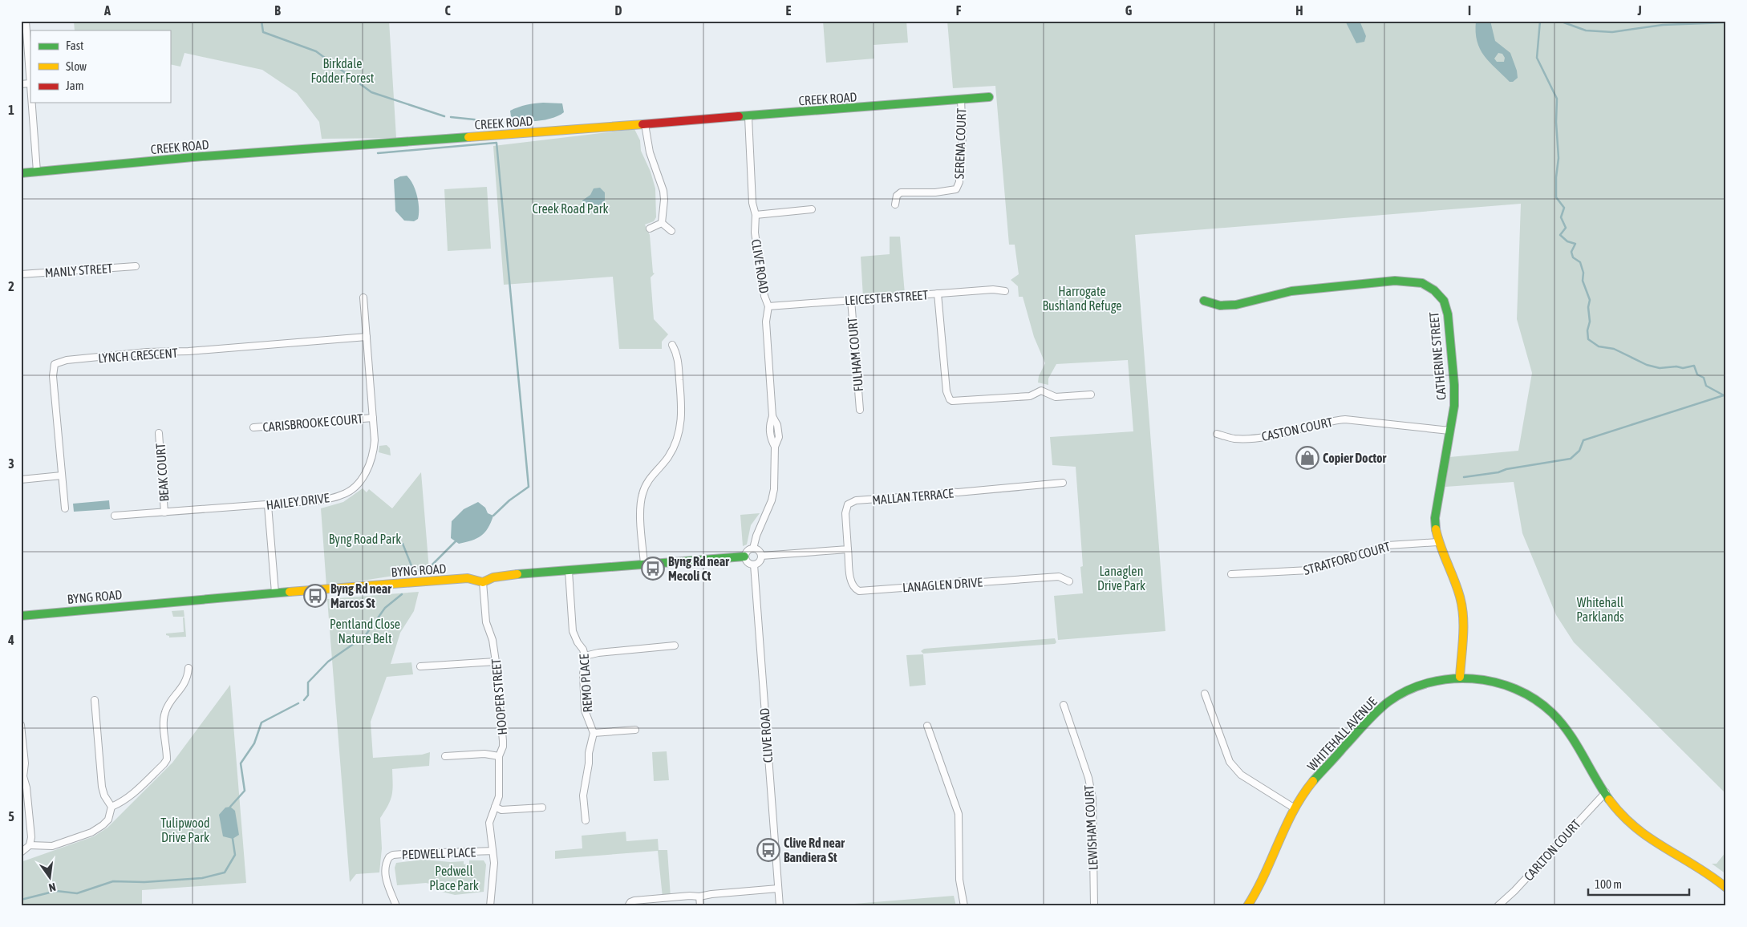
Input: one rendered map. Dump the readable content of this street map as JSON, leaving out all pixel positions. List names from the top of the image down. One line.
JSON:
{"streets":{"street":["CREEK ROAD","SERENA COURT","CLIVE ROAD","MANLY STREET","LEICESTER STREET","FULHAM COURT","LYNCH CRESCENT","CATHERINE STREET","CARISBROOKE COURT","CASTON COURT","BEAK COURT","MALLAN TERRACE","HAILEY DRIVE","STRATFORD COURT","BYNG ROAD","LANAGLEN DRIVE","REMO PLACE","HOOPER STREET","WHITEHALL AVENUE","LEWISHAM COURT","CARLTON COURT","PEDWELL PLACE"]},"crossings":[["CREEK ROAD","SERENA COURT"],["CREEK ROAD","CLIVE ROAD"],["CLIVE ROAD","LEICESTER STREET"],["CLIVE ROAD","BYNG ROAD"],["LEICESTER STREET","FULHAM COURT"],["LYNCH CRESCENT","HAILEY DRIVE"],["CATHERINE STREET","CASTON COURT"],["CATHERINE STREET","STRATFORD COURT"],["CATHERINE STREET","WHITEHALL AVENUE"],["CARISBROOKE COURT","HAILEY DRIVE"],["BEAK COURT","HAILEY DRIVE"],["MALLAN TERRACE","LANAGLEN DRIVE"],["BYNG ROAD","REMO PLACE"],["BYNG ROAD","HOOPER STREET"],["HOOPER STREET","PEDWELL PLACE"],["WHITEHALL AVENUE","CARLTON COURT"]],"parks":["Birkdale Fodder Forest","Creek Road Park","Harrogate Bushland Refuge","Byng Road Park","Lanaglen Drive Park","Whitehall Parklands","Pentland Close Nature Belt","Tulipwood Drive Park","Pedwell Place Park"],"places":{"shop":["Copier Doctor"],"bus stop":["Byng Rd near Mecoli Ct","Byng Rd near Marcos St","Clive Rd near Bandiera St"]},"legend":["Fast","Slow","Jam"],"scale_bar":"100 m","north":"bottom","grid":{"columns":["A","B","C","D","E","F","G","H","I","J"],"rows":["1","2","3","4","5"]}}
